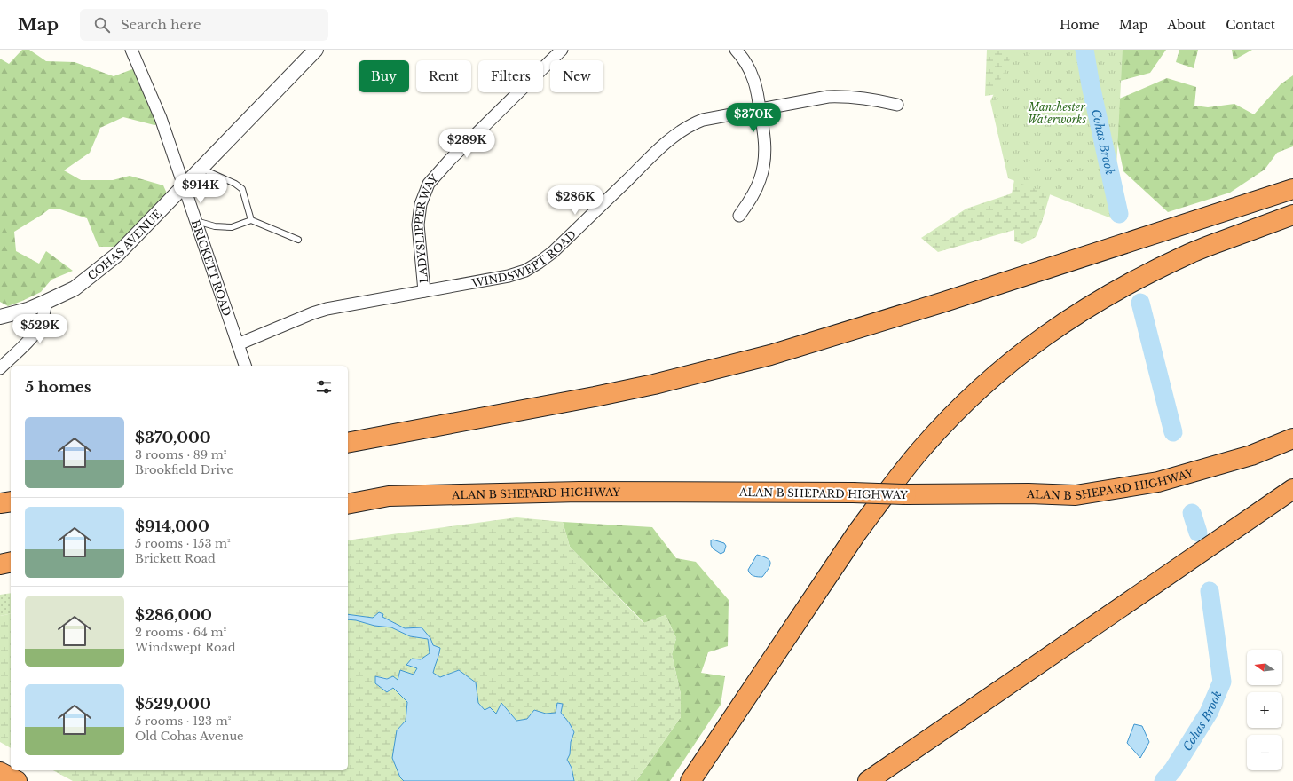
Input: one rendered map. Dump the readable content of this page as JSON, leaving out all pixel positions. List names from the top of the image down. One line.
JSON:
{"streets":{"highway":["ALAN B SHEPARD HIGHWAY"],"street":["LADYSLIPPER WAY","COHAS AVENUE","WINDSWEPT ROAD","BRICKETT ROAD"]},"crossings":[["LADYSLIPPER WAY","WINDSWEPT ROAD"],["COHAS AVENUE","BRICKETT ROAD"],["WINDSWEPT ROAD","BRICKETT ROAD"]],"water":["Cohas Brook"],"parks":["Manchester Waterworks"],"north":"left","page":{"header":"Map","search":"Search here","nav":["Home","Map","About","Contact"],"chip":["Buy","Rent","Filters","New"],"price":["$370K","$289K","$914K","$286K","$529K"],"heading":"5 homes","list":[{"name":"$370,000","note":"3 rooms · 89 m² · Brookfield Drive"},{"name":"$914,000","note":"5 rooms · 153 m² · Brickett Road"},{"name":"$286,000","note":"2 rooms · 64 m² · Windswept Road"},{"name":"$529,000","note":"5 rooms · 123 m² · Old Cohas Avenue"}],"map_buttons":["+","−"]}}
